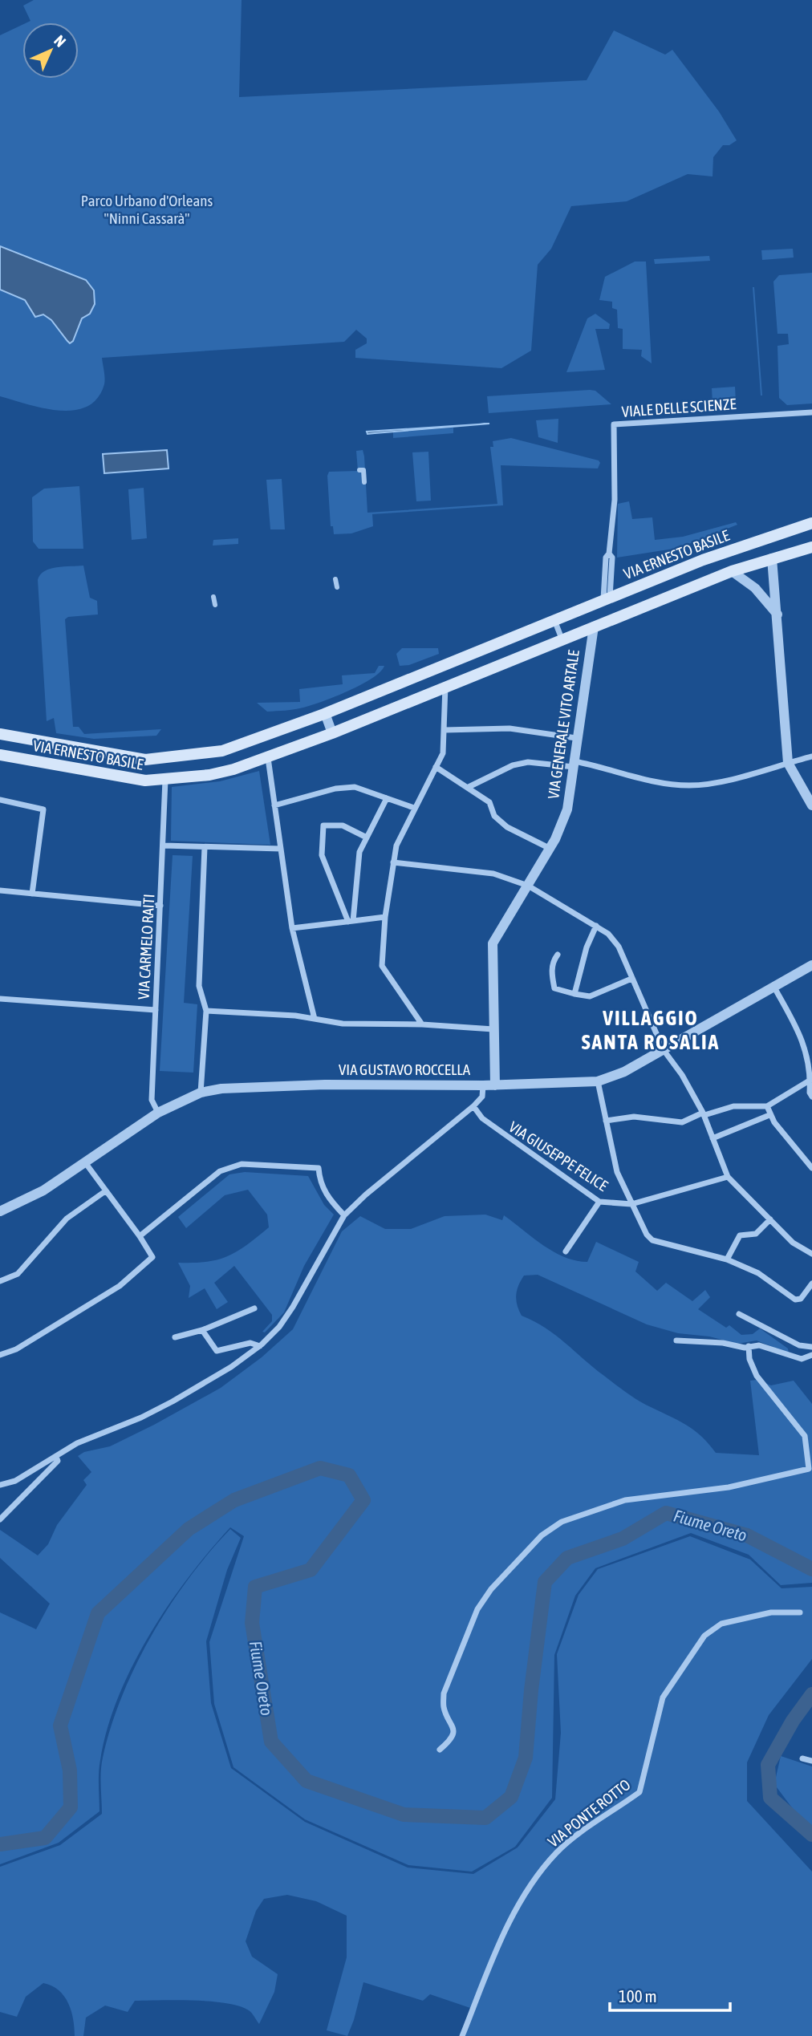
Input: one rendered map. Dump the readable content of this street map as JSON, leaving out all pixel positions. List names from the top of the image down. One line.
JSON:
{"streets":{"main road":["VIA ERNESTO BASILE"],"street":["VIALE DELLE SCIENZE","VIA GENERALE VITO ARTALE","VIA CARMELO RAITI","VIA GUSTAVO ROCCELLA","VIA GIUSEPPE FELICE","VIA PONTE ROTTO"]},"crossings":[["VIALE DELLE SCIENZE","VIA ERNESTO BASILE"],["VIA ERNESTO BASILE","VIA GENERALE VITO ARTALE"],["VIA ERNESTO BASILE","VIA CARMELO RAITI"],["VIA GENERALE VITO ARTALE","VIA GUSTAVO ROCCELLA"],["VIA CARMELO RAITI","VIA GUSTAVO ROCCELLA"]],"districts":["VILLAGGIO SANTA ROSALIA"],"water":["Fiume Oreto"],"parks":["Parco Urbano d'Orleans \"Ninni Cassarà\""],"scale_bar":"100 m","north":"top right"}
